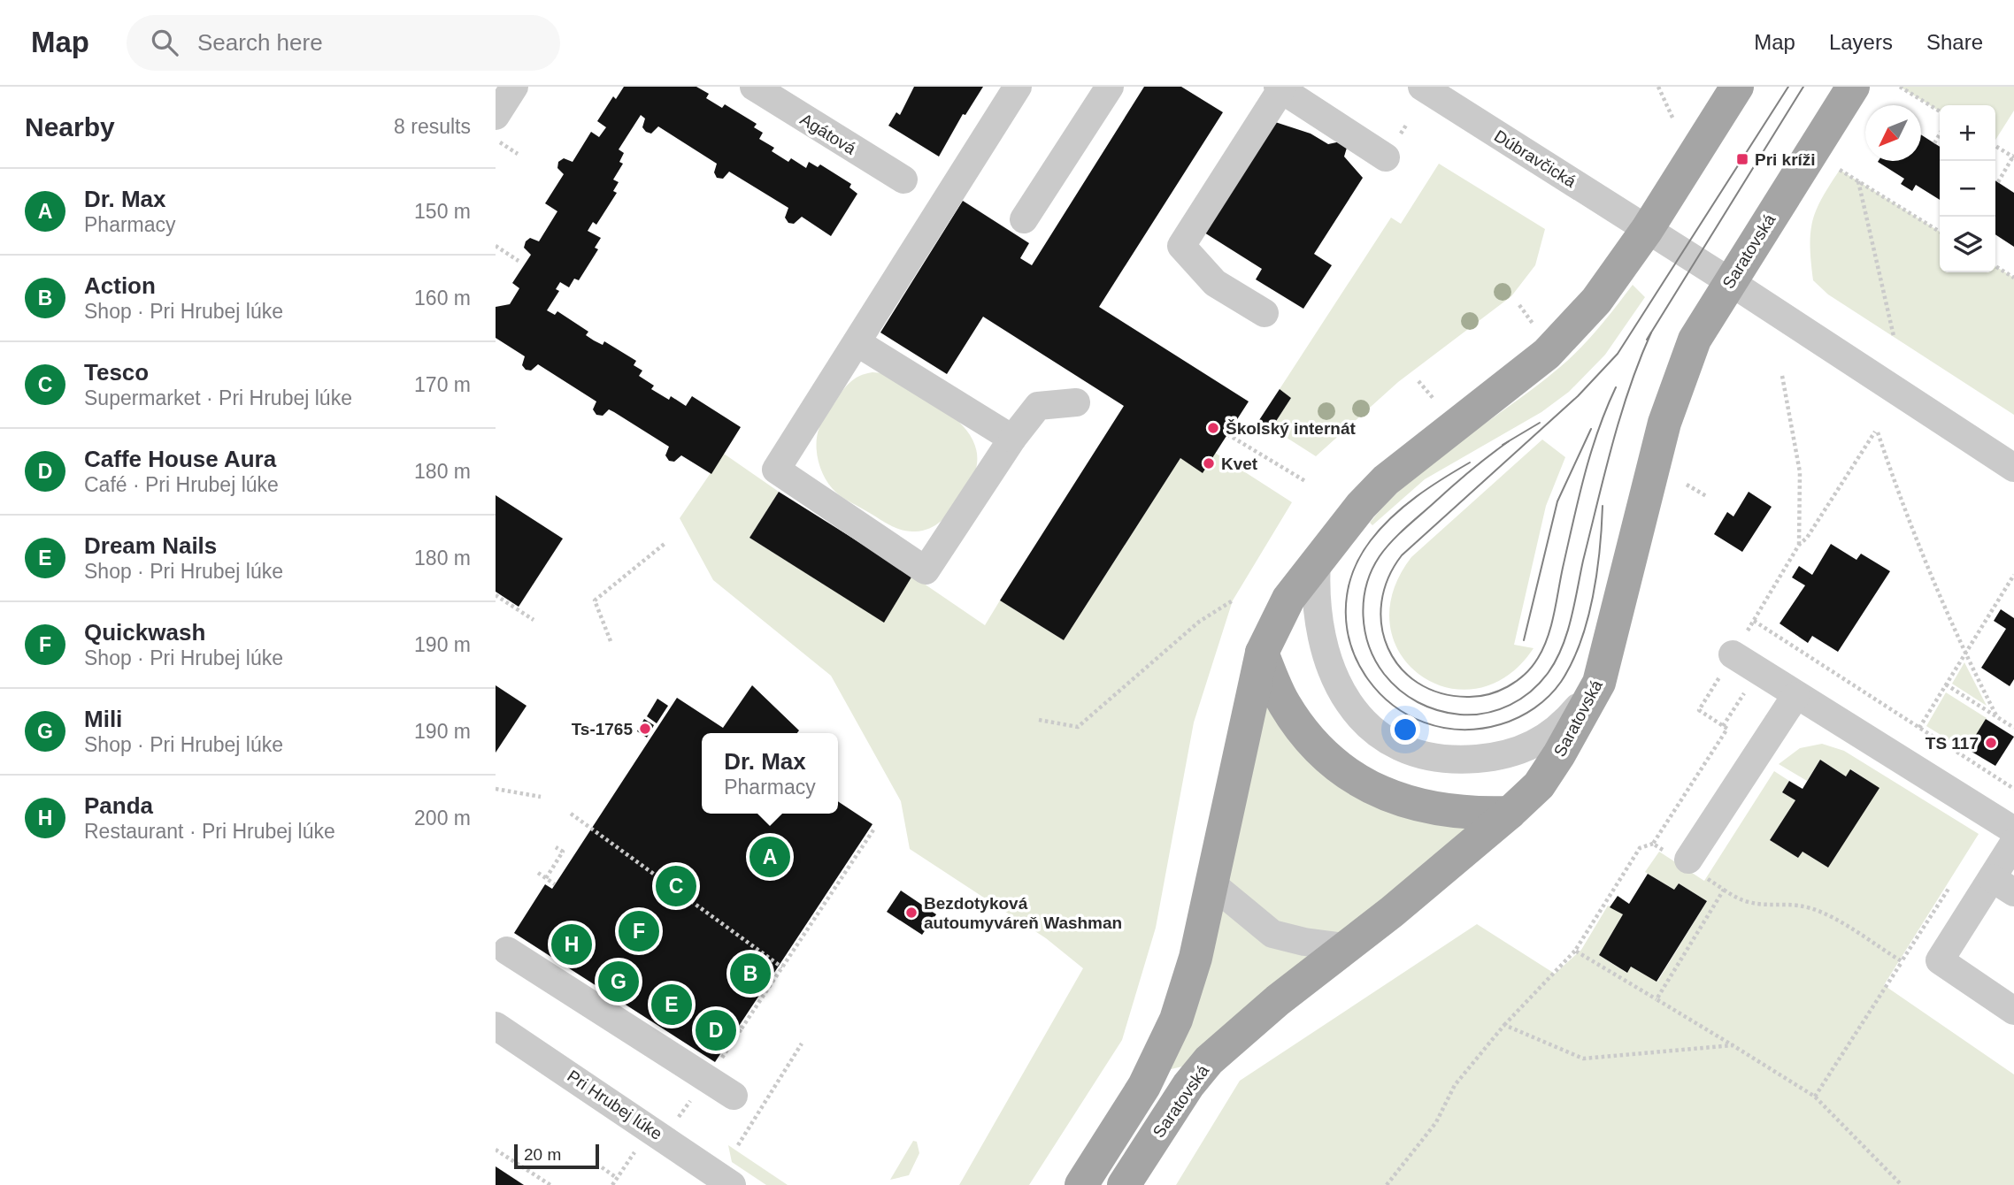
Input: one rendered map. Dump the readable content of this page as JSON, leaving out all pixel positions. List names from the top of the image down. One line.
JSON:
{"streets":{"main road":["Saratovská"],"street":["Agátová","Dúbravčická","Pri Hrubej lúke"]},"crossings":[["Dúbravčická","Saratovská"]],"places":{"transit":["Pri kríži"],"other":["Školský internát","Kvet","Ts-1765","TS 117","Bezdotyková autoumyváreň Washman"]},"scale_bar":"20 m","north":"bottom left","page":{"header":"Map","search":"Search here","nav":["Map","Layers","Share"],"heading":["Nearby","8 results"],"map_buttons":["+","−"],"list":[{"mark":"A","name":"Dr. Max","note":"Pharmacy","value":"150 m"},{"mark":"B","name":"Action","note":"Shop · Pri Hrubej lúke","value":"160 m"},{"mark":"C","name":"Tesco","note":"Supermarket · Pri Hrubej lúke","value":"170 m"},{"mark":"D","name":"Caffe House Aura","note":"Café · Pri Hrubej lúke","value":"180 m"},{"mark":"E","name":"Dream Nails","note":"Shop · Pri Hrubej lúke","value":"180 m"},{"mark":"F","name":"Quickwash","note":"Shop · Pri Hrubej lúke","value":"190 m"},{"mark":"G","name":"Mili","note":"Shop · Pri Hrubej lúke","value":"190 m"},{"mark":"H","name":"Panda","note":"Restaurant · Pri Hrubej lúke","value":"200 m"}],"popup":["Dr. Max","Pharmacy"],"pins":["A","C","F","H","B","G","E","D"],"scale":"20 m"}}
